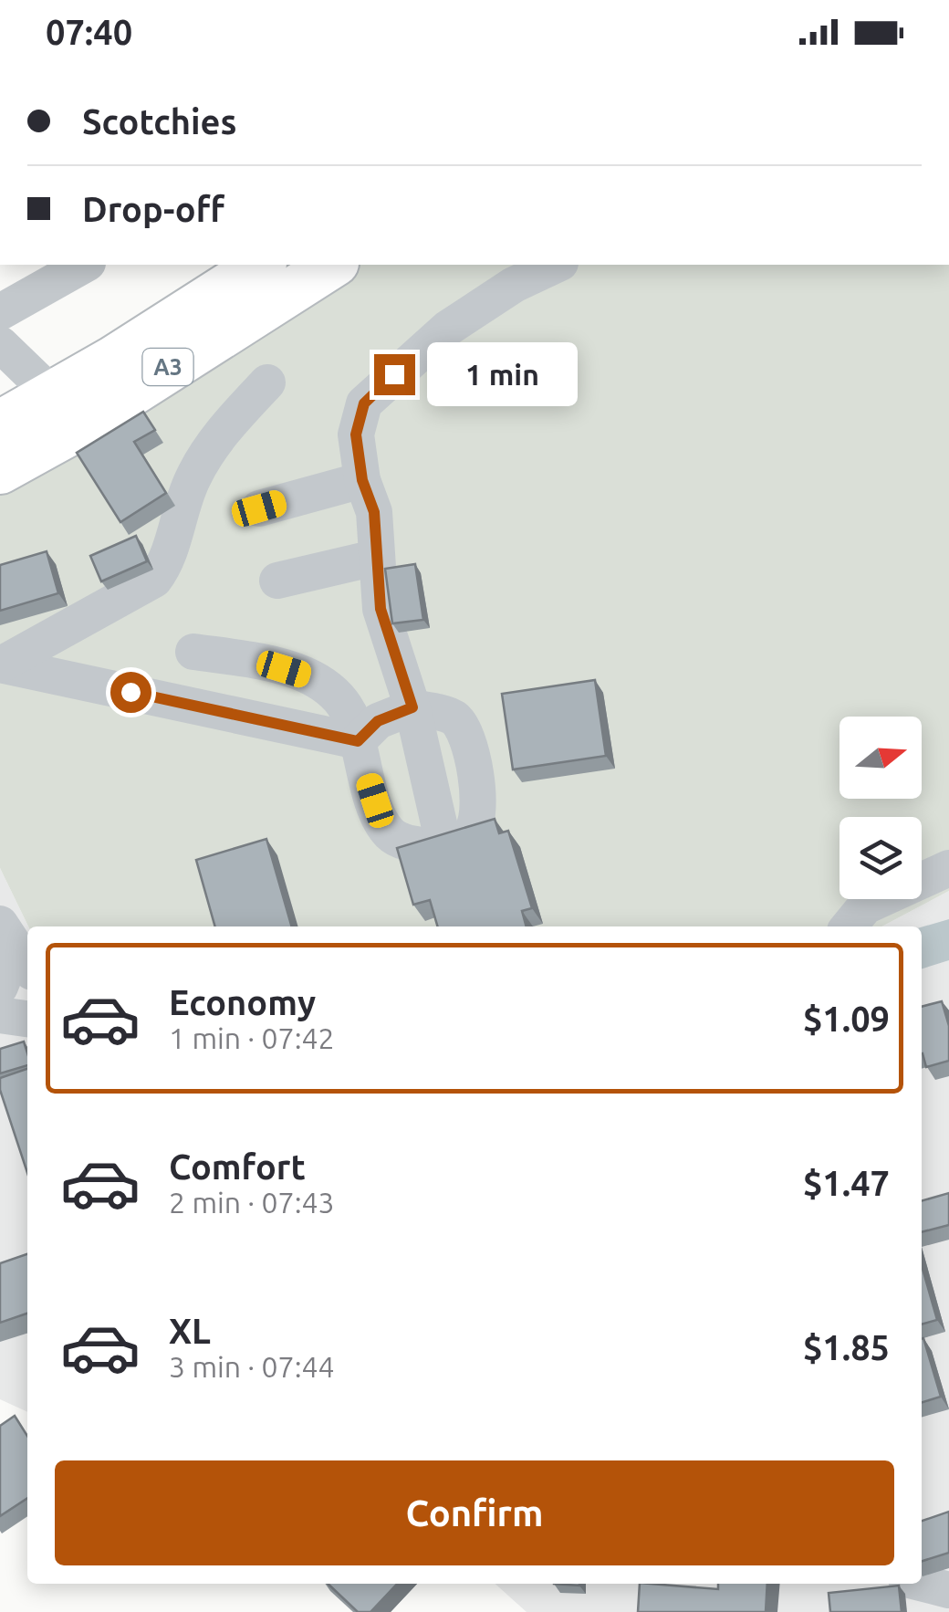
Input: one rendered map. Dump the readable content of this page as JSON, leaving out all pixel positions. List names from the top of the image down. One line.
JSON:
{"streets":{"main road":["A3"]},"north":"right","page":{"status":"07:40","banner":["Scotchies","Drop-off"],"bubble":"1 min","list":[{"name":"Economy","note":"1 min · 07:42","value":"$1.09"},{"name":"Comfort","note":"2 min · 07:43","value":"$1.47"},{"name":"XL","note":"3 min · 07:44","value":"$1.85"}],"buttons":"Confirm"}}
